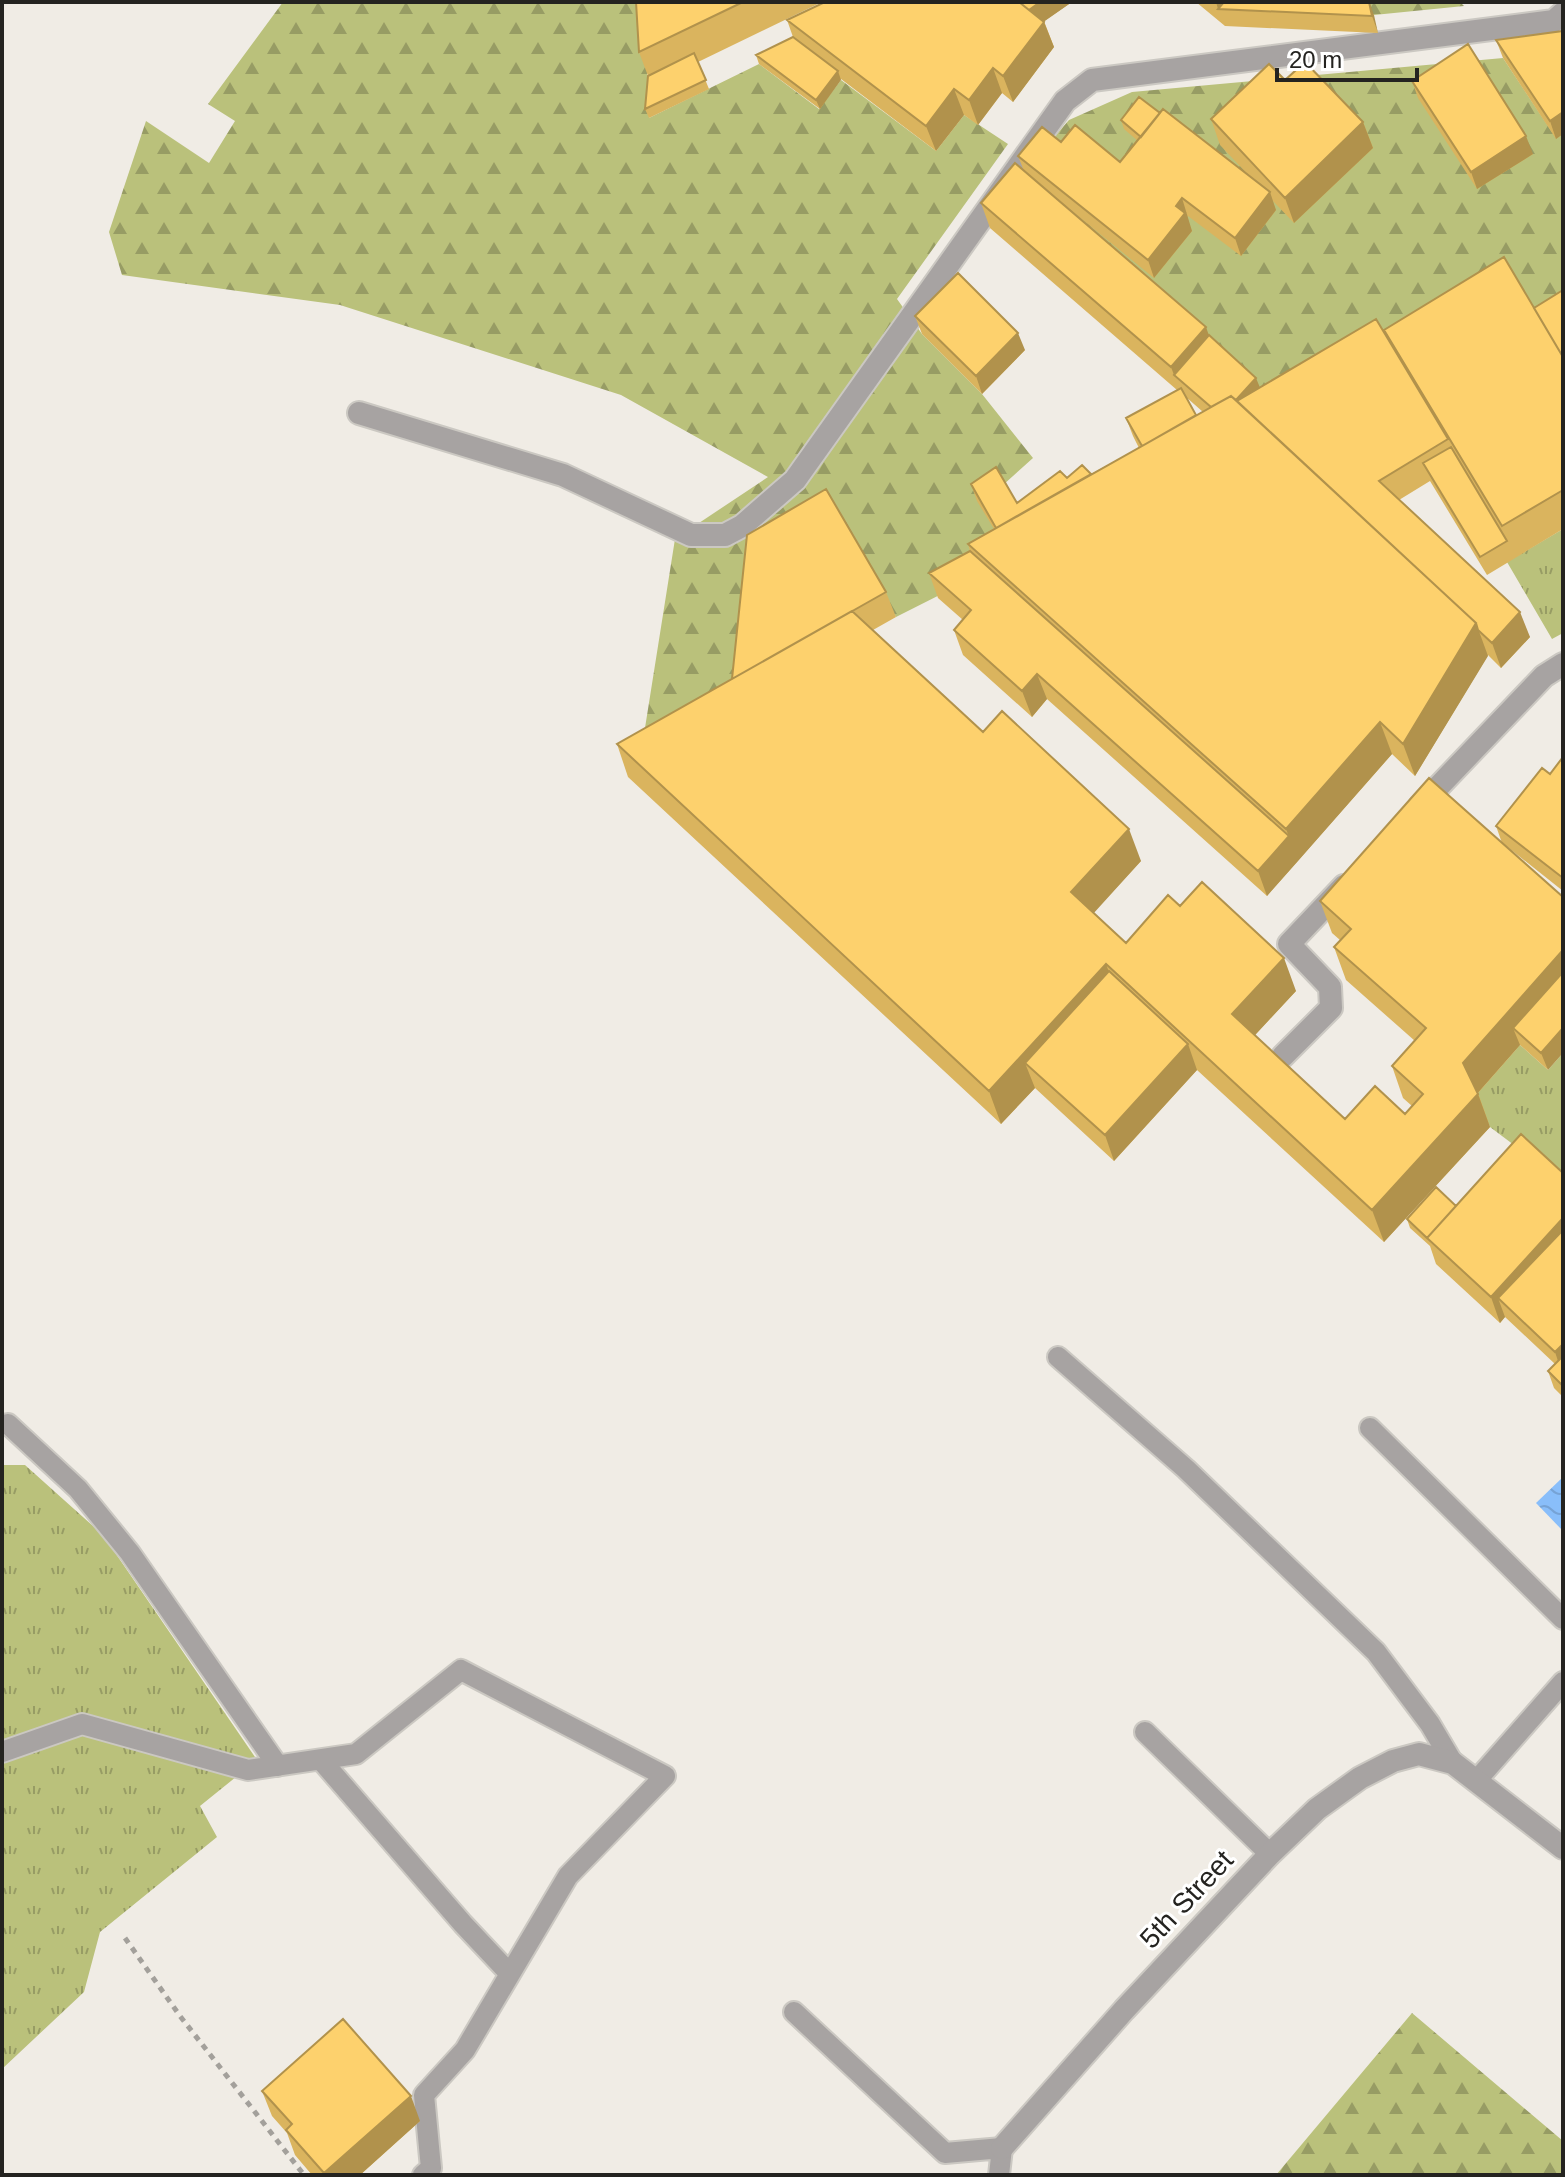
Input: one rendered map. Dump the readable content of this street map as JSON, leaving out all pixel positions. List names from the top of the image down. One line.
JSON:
{"streets":{"street":["5th Street"]},"scale_bar":"20 m"}
